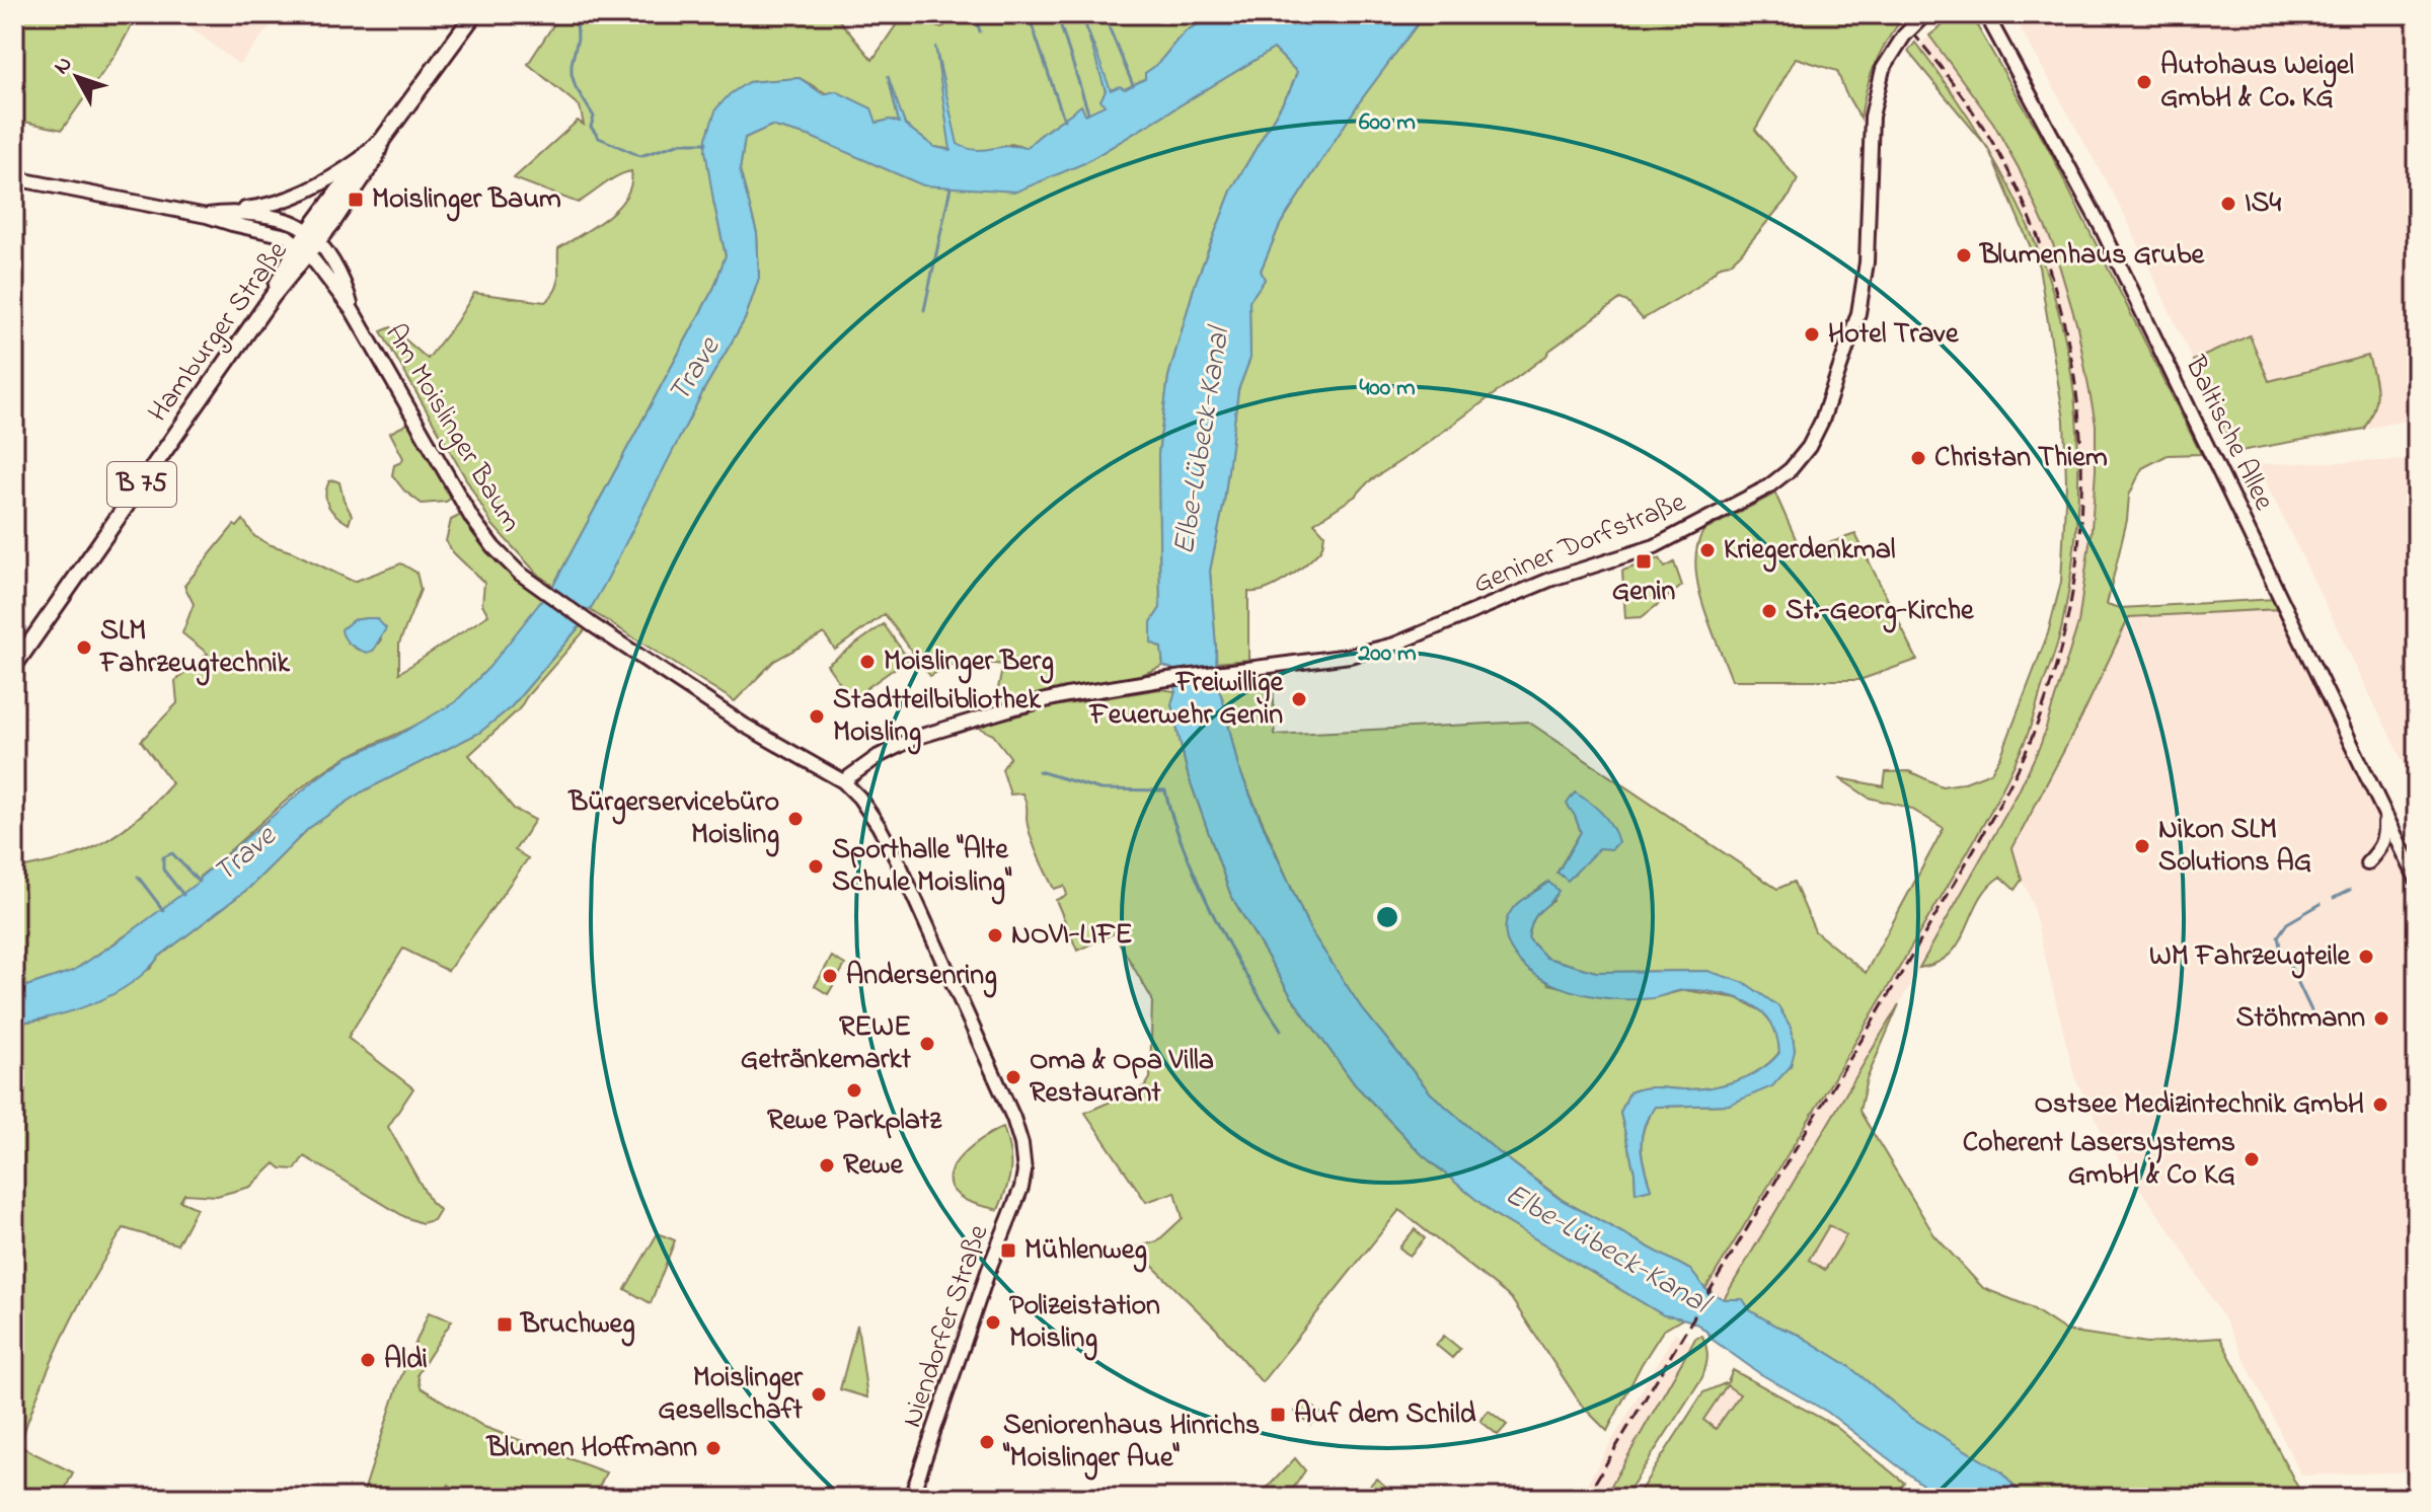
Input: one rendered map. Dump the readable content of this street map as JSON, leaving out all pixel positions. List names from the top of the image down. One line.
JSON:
{"streets":{"main road":["Hamburger Straße","Am Moislinger Baum","Baltische Allee","B 75","Geniner Dorfstraße","Niendorfer Straße"]},"crossings":[["Hamburger Straße","Am Moislinger Baum"],["Hamburger Straße","B 75"],["Am Moislinger Baum","B 75"],["Am Moislinger Baum","Geniner Dorfstraße"],["Am Moislinger Baum","Niendorfer Straße"],["Geniner Dorfstraße","Niendorfer Straße"]],"water":["Trave","Elbe-Lübeck-Kanal"],"places":{"other":["Autohaus Weigel GmbH & Co. KG","IS4","Blumenhaus Grube","Hotel Trave","Christan Thiem","Kriegerdenkmal","St.-Georg-Kirche","SLM Fahrzeugtechnik","Moislinger Berg","Freiwillige Feuerwehr Genin","Stadtteilbibliothek Moisling","Bürgerservicebüro Moisling","Nikon SLM Solutions AG","Sporthalle \"Alte Schule Moisling\"","NOVI-LIFE","WM Fahrzeugteile","Andersenring","Stöhrmann","REWE Getränkemarkt","Oma & Opa Villa Restaurant","Rewe Parkplatz","Ostsee Medizintechnik GmbH","Coherent Lasersystems GmbH & Co KG","Rewe","Polizeistation Moisling","Aldi","Moislinger Gesellschaft","Seniorenhaus Hinrichs \"Moislinger Aue\"","Blumen Hoffmann"],"transit":["Moislinger Baum","Genin","Mühlenweg","Bruchweg","Auf dem Schild"]},"north":"top left","rings":["600 m","400 m","200 m"]}
